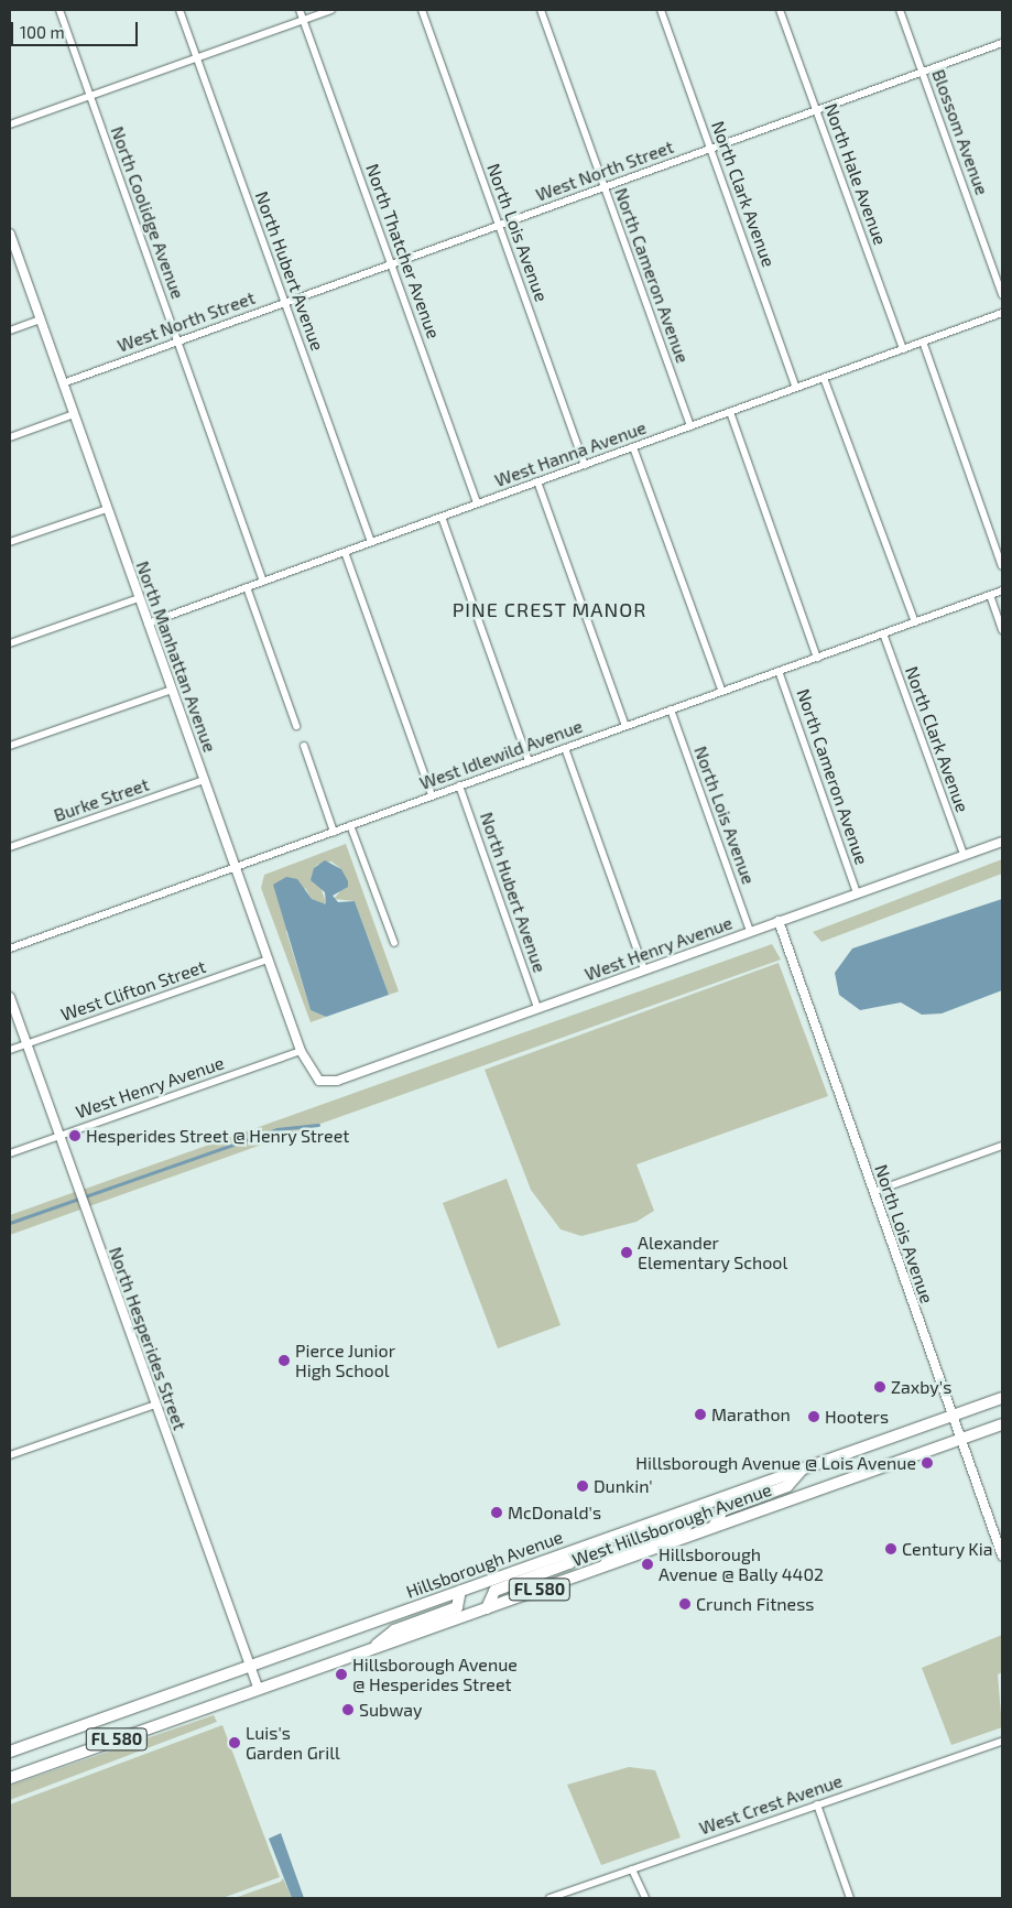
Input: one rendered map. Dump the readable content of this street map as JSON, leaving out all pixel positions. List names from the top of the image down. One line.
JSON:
{"streets":{"main road":["West Hillsborough Avenue","Hillsborough Avenue","FL 580"],"street":["Blossom Avenue","West North Street","North Hale Avenue","North Clark Avenue","North Coolidge Avenue","North Lois Avenue","North Thatcher Avenue","North Hubert Avenue","North Cameron Avenue","West Hanna Avenue","North Manhattan Avenue","West Idlewild Avenue","Burke Street","West Henry Avenue","West Clifton Street","North Hesperides Street","West Crest Avenue"]},"crossings":[["Blossom Avenue","West North Street"],["West North Street","North Hale Avenue"],["West North Street","North Clark Avenue"],["West North Street","North Coolidge Avenue"],["West North Street","North Lois Avenue"],["West North Street","North Thatcher Avenue"],["West North Street","North Hubert Avenue"],["West North Street","North Cameron Avenue"],["West North Street","North Manhattan Avenue"],["North Hale Avenue","West Hanna Avenue"],["North Clark Avenue","West Hanna Avenue"],["North Clark Avenue","West Idlewild Avenue"],["North Clark Avenue","West Henry Avenue"],["North Coolidge Avenue","West Hanna Avenue"],["North Lois Avenue","West Hanna Avenue"],["North Lois Avenue","West Idlewild Avenue"],["North Lois Avenue","West Henry Avenue"],["North Lois Avenue","West Hillsborough Avenue"],["North Lois Avenue","Hillsborough Avenue"],["North Thatcher Avenue","West Hanna Avenue"],["North Hubert Avenue","West Hanna Avenue"],["North Hubert Avenue","West Idlewild Avenue"],["North Hubert Avenue","West Henry Avenue"],["North Cameron Avenue","West Hanna Avenue"],["North Cameron Avenue","West Idlewild Avenue"],["North Cameron Avenue","West Henry Avenue"],["West Hanna Avenue","North Manhattan Avenue"],["North Manhattan Avenue","West Idlewild Avenue"],["North Manhattan Avenue","Burke Street"],["North Manhattan Avenue","West Henry Avenue"],["North Manhattan Avenue","West Clifton Street"],["West Henry Avenue","North Hesperides Street"],["West Clifton Street","North Hesperides Street"],["North Hesperides Street","West Hillsborough Avenue"],["North Hesperides Street","Hillsborough Avenue"],["North Hesperides Street","FL 580"],["West Hillsborough Avenue","FL 580"]],"districts":["PINE CREST MANOR"],"places":["Hesperides Street @ Henry Street","Alexander Elementary School","Pierce Junior High School","Zaxby's","Marathon","Hooters","Hillsborough Avenue @ Lois Avenue","Dunkin'","McDonald's","Century Kia","Hillsborough Avenue @ Bally 4402","Crunch Fitness","Hillsborough Avenue @ Hesperides Street","Subway","Luis's Garden Grill"],"scale_bar":"100 m"}
